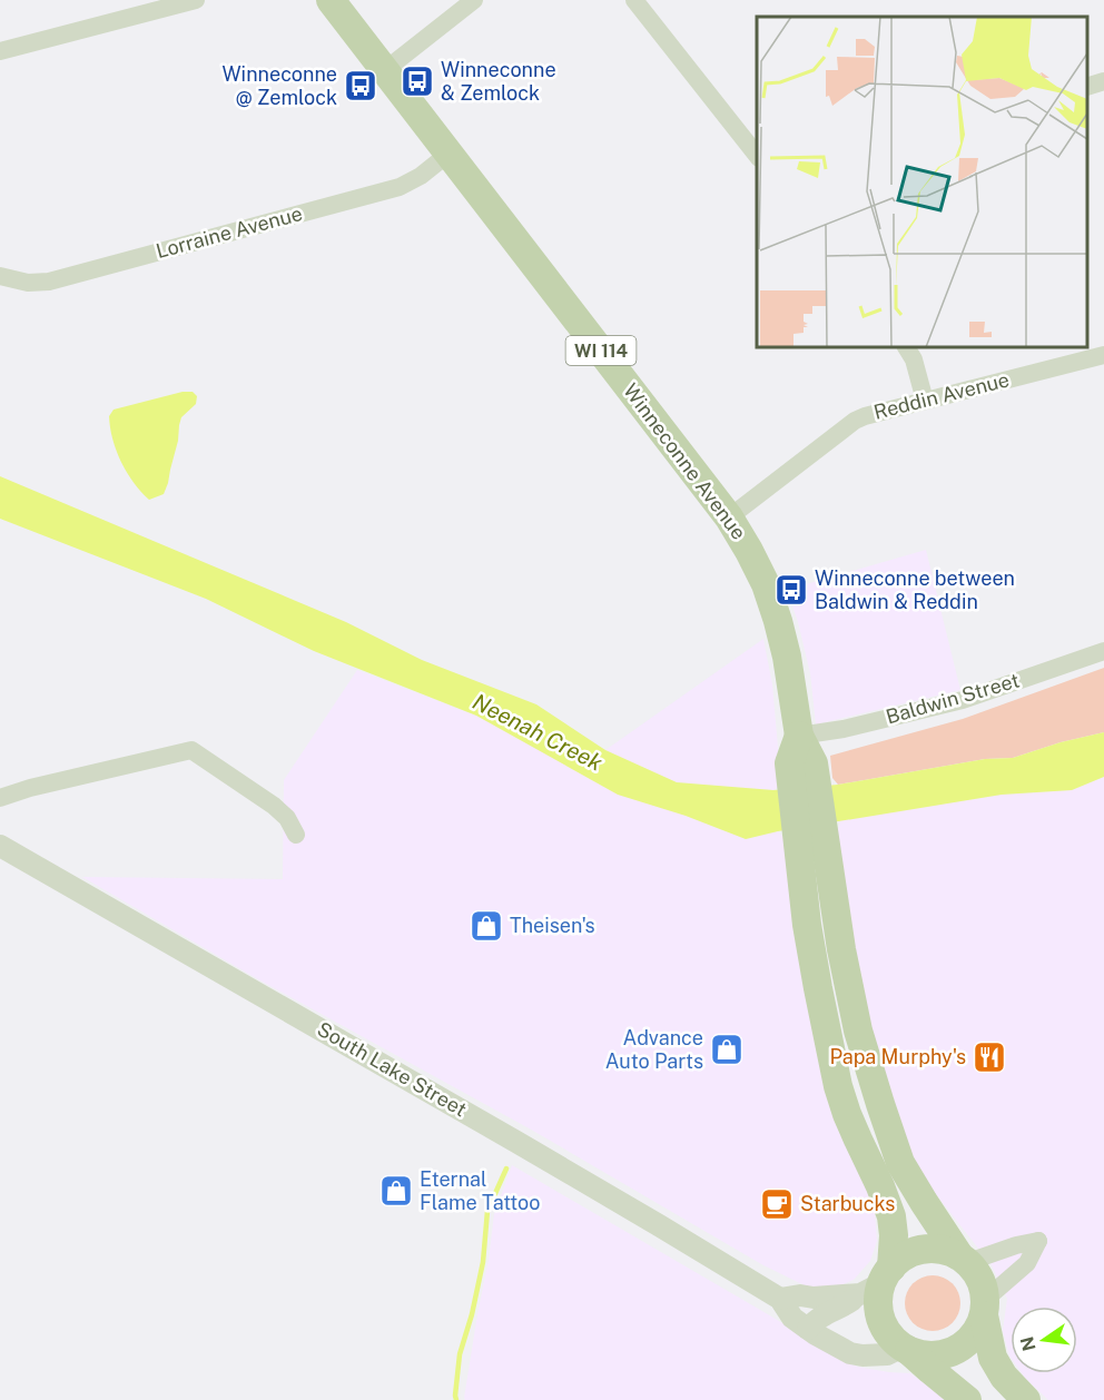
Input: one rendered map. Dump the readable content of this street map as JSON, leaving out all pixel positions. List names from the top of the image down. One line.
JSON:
{"streets":{"main road":["WI 114","Winneconne Avenue"],"street":["Lorraine Avenue","Reddin Avenue","Baldwin Street","South Lake Street"]},"crossings":[["Lorraine Avenue","Winneconne Avenue"],["Reddin Avenue","Winneconne Avenue"],["Winneconne Avenue","Baldwin Street"],["Winneconne Avenue","South Lake Street"]],"water":["Neenah Creek"],"places":{"bus stop":["Winneconne & Zemlock","Winneconne @ Zemlock","Winneconne between Baldwin & Reddin"],"shop":["Theisen's","Advance Auto Parts","Eternal Flame Tattoo"],"restaurant":["Papa Murphy's"],"cafe":["Starbucks"]},"north":"left"}
